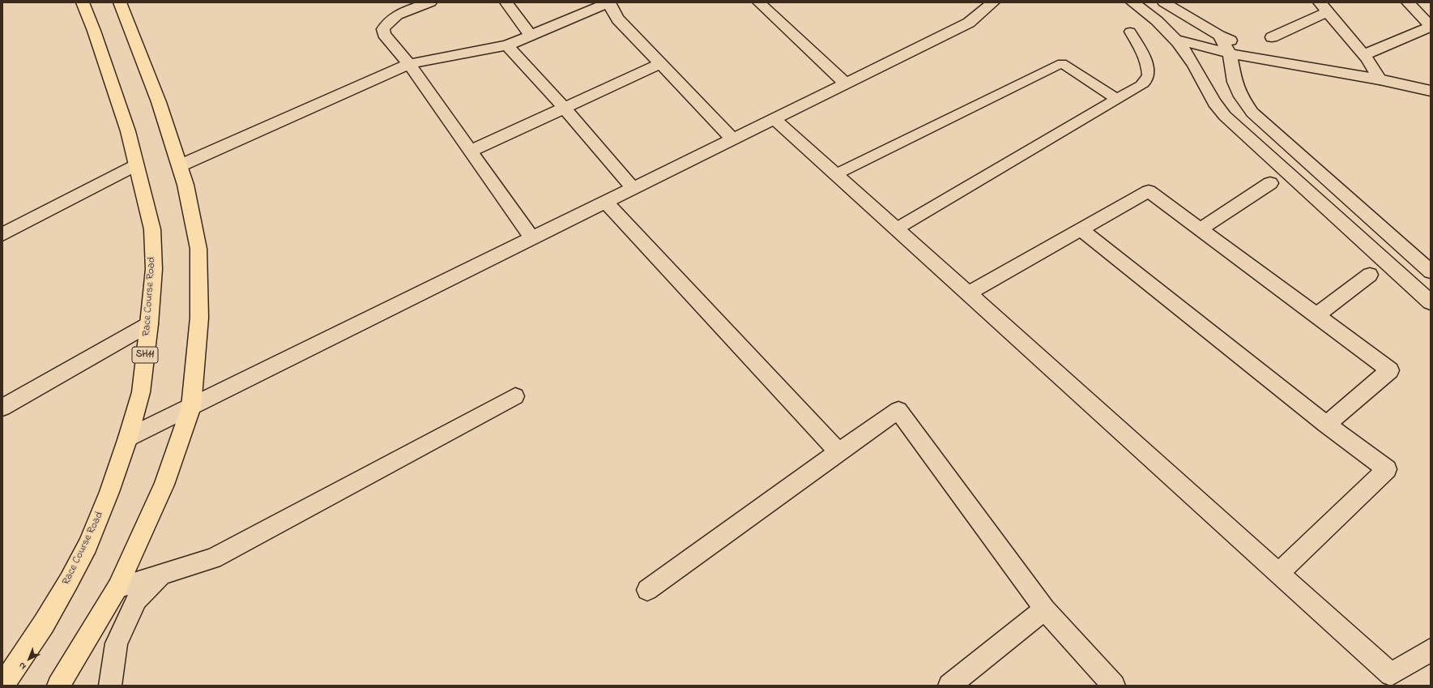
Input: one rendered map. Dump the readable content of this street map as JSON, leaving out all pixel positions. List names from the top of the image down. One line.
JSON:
{"streets":{"main road":["Race Course Road","SH11"]},"north":"bottom left"}
